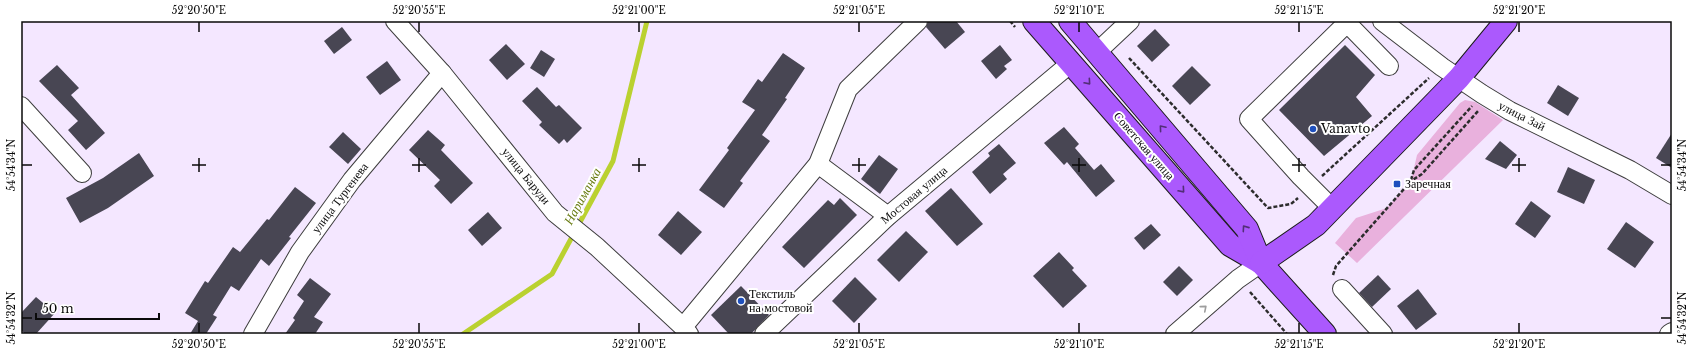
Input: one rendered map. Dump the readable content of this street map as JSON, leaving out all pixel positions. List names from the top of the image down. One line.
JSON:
{"streets":{"main road":["Советская улица"],"street":["улица Зай","улица Баруди","Мостовая улица","улица Тургенева"]},"crossings":[["Советская улица","Мостовая улица"],["улица Баруди","улица Тургенева"]],"water":["Нариманка"],"places":{"other":["Vanavto","Текстиль на мостовой"],"transit":["Заречная"]},"scale_bar":"50 m","coordinates":["52°20'50\"E","52°20'55\"E","52°21'00\"E","52°21'05\"E","52°21'10\"E","52°21'15\"E","52°21'20\"E","54°54'34\"N","54°54'32\"N"]}
